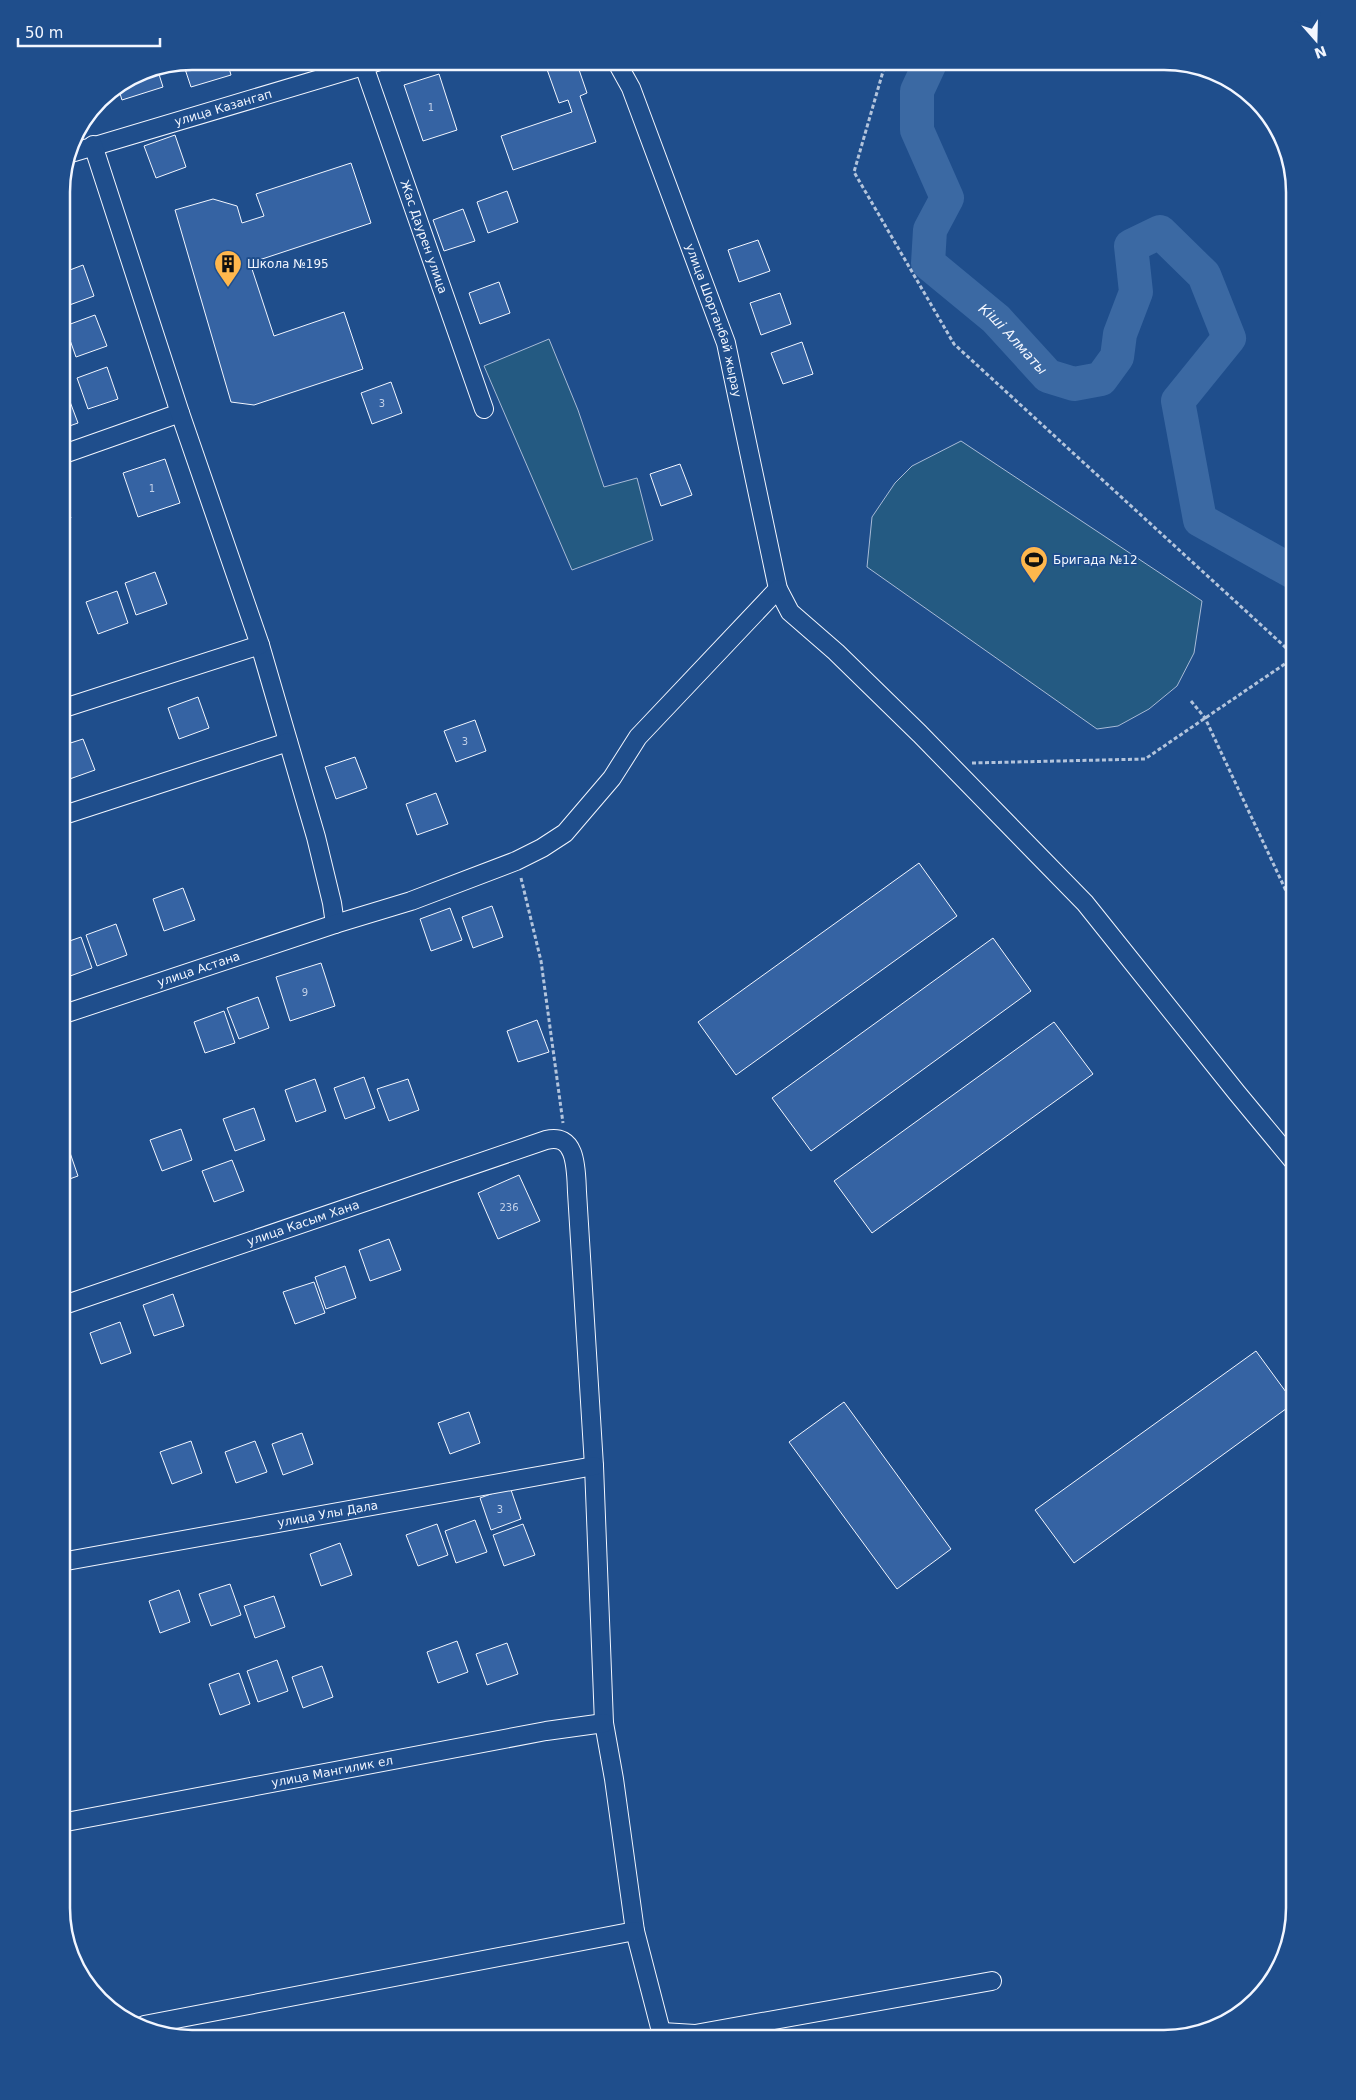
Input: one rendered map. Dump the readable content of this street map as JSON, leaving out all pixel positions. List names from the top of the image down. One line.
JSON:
{"streets":{"street":["улица Казангап","Жас Даурен улица","улица Шортанбай жырау","улица Астана","улица Касым Хана","улица Улы Дала","улица Мангилик ел"]},"crossings":[["улица Шортанбай жырау","улица Астана"]],"water":["Кіші Алматы"],"places":{"building":["Школа №195"],"sports":["Бригада №12"]},"house_numbers":["1","3","1","3","9","236","3"],"scale_bar":"50 m","north":"bottom"}
